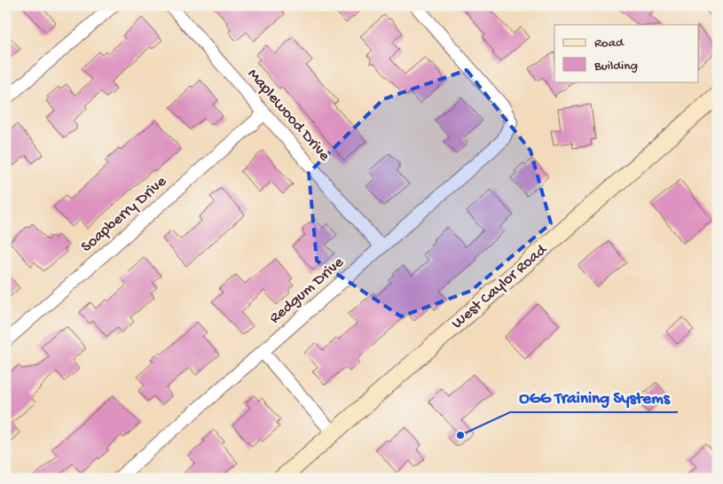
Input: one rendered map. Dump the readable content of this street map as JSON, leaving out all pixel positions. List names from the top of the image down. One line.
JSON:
{"streets":{"street":["Maplewood Drive","Soapberry Drive","West Caylor Road","Redgum Drive"]},"crossings":[["Maplewood Drive","Soapberry Drive"],["Maplewood Drive","Redgum Drive"]],"places":["OGG Training Systems"],"legend":["Road","Building"]}
